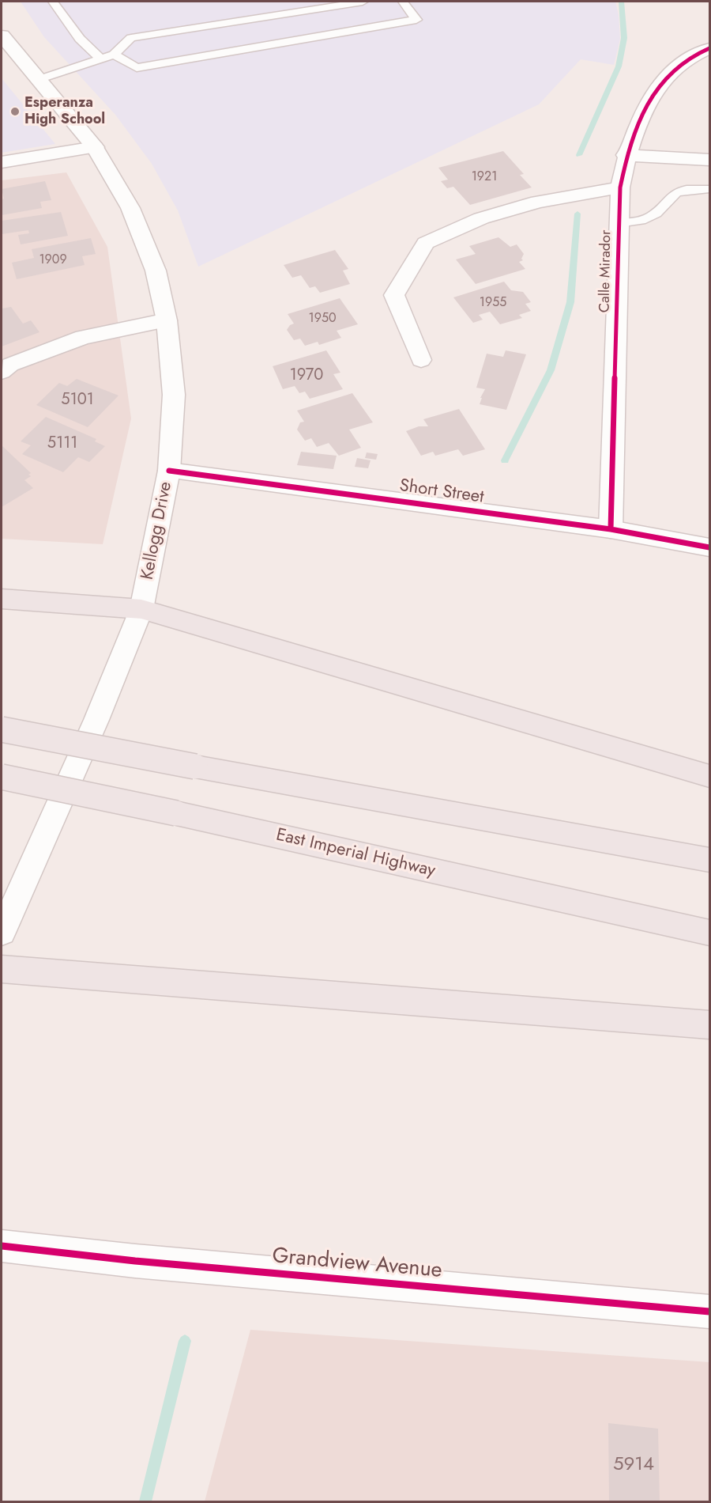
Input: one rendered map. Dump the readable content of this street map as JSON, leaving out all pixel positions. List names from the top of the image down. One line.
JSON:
{"streets":{"highway":["East Imperial Highway"],"street":["Calle Mirador","Short Street","Kellogg Drive","Grandview Avenue"]},"crossings":[["Calle Mirador","Short Street"],["Short Street","Kellogg Drive"]],"places":["Esperanza High School"],"house_numbers":["1921","1909","1955","1950","1970","5101","5111","5914"]}
